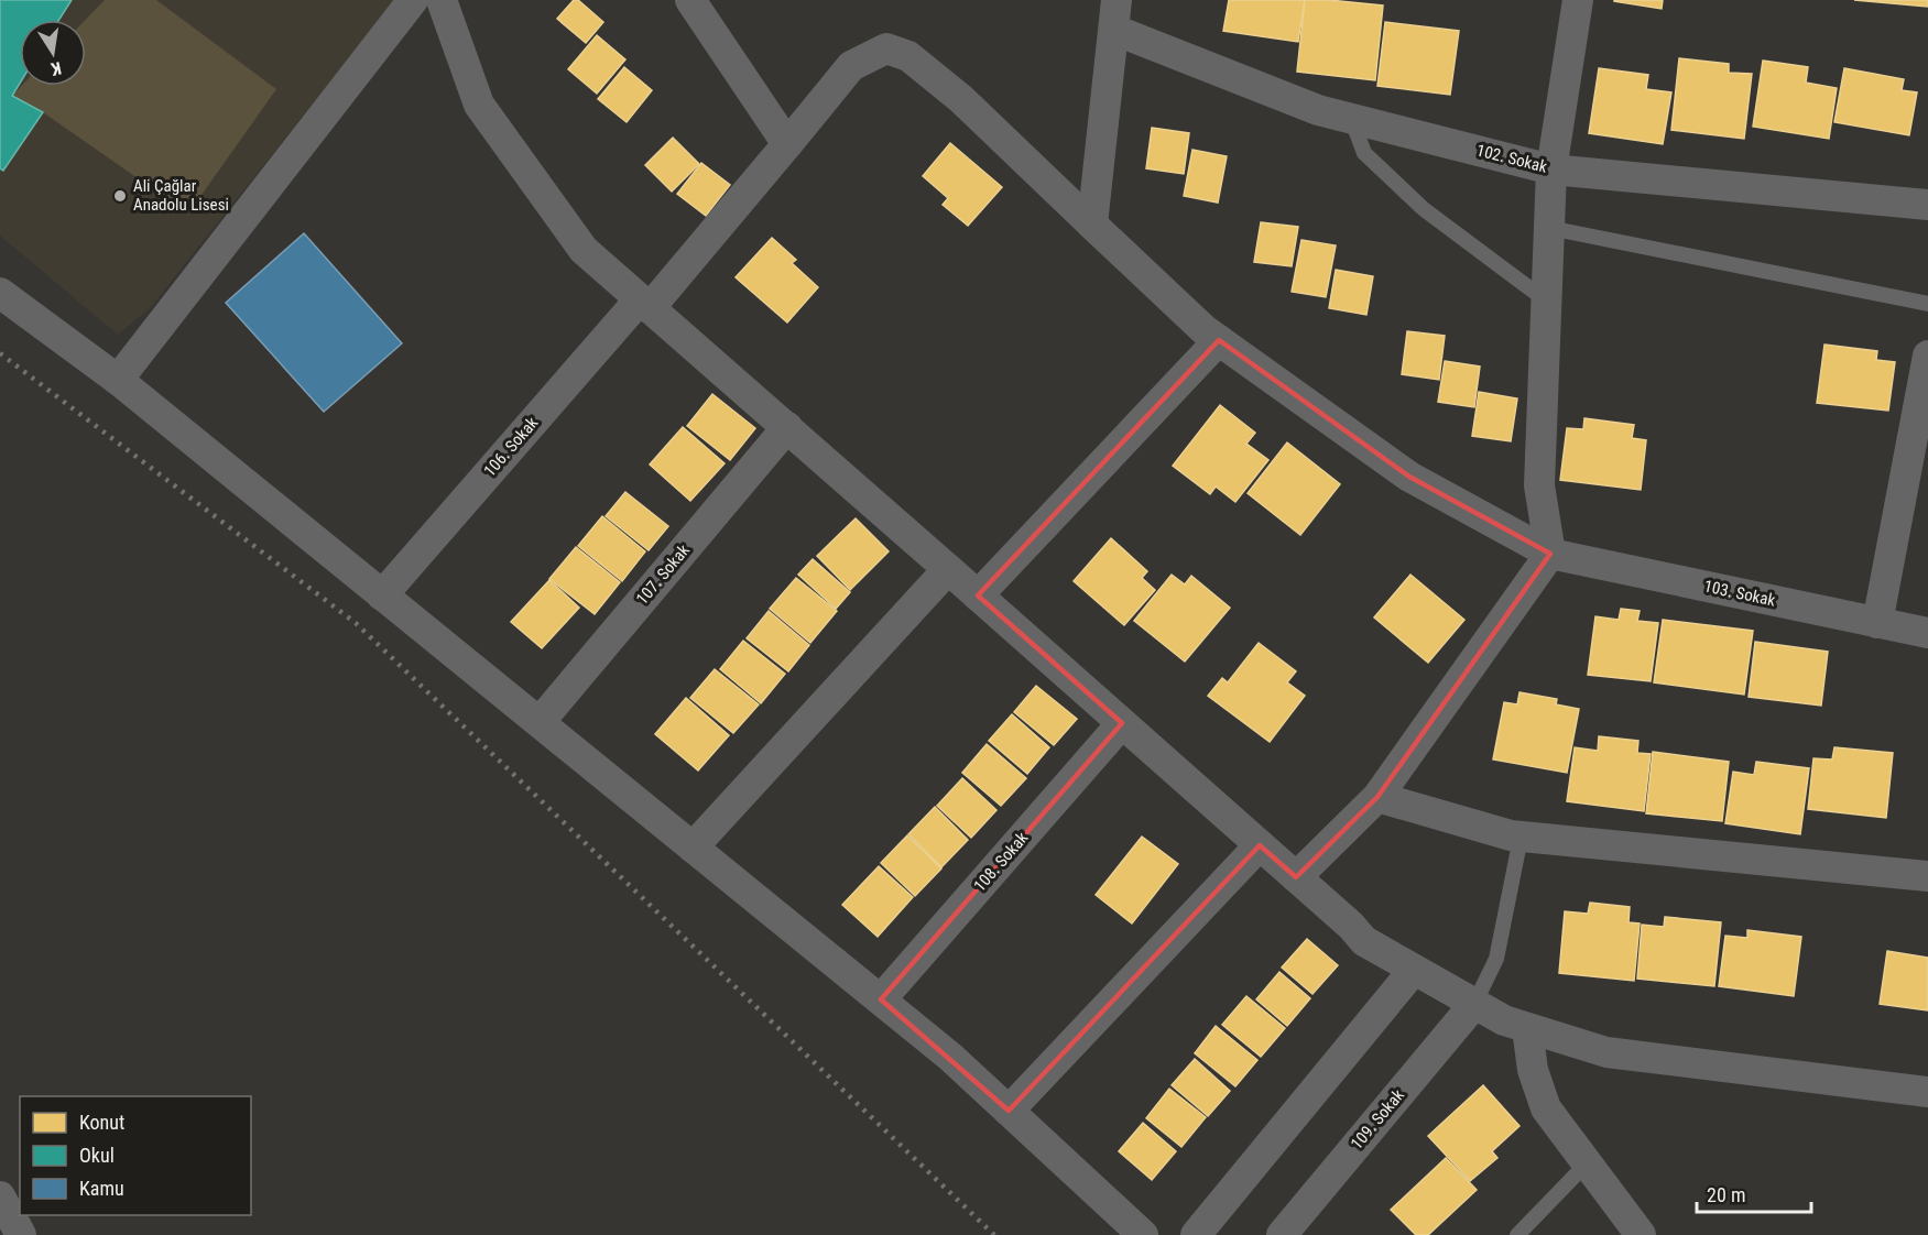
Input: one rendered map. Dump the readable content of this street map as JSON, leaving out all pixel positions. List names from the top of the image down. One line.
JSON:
{"streets":{"street":["102. Sokak","106. Sokak","107. Sokak","103. Sokak","108. Sokak","109. Sokak"]},"crossings":[["106. Sokak","103. Sokak"]],"places":["Ali Çağlar Anadolu Lisesi"],"legend":["Konut","Okul","Kamu"],"scale_bar":"20 m","north":"bottom"}
